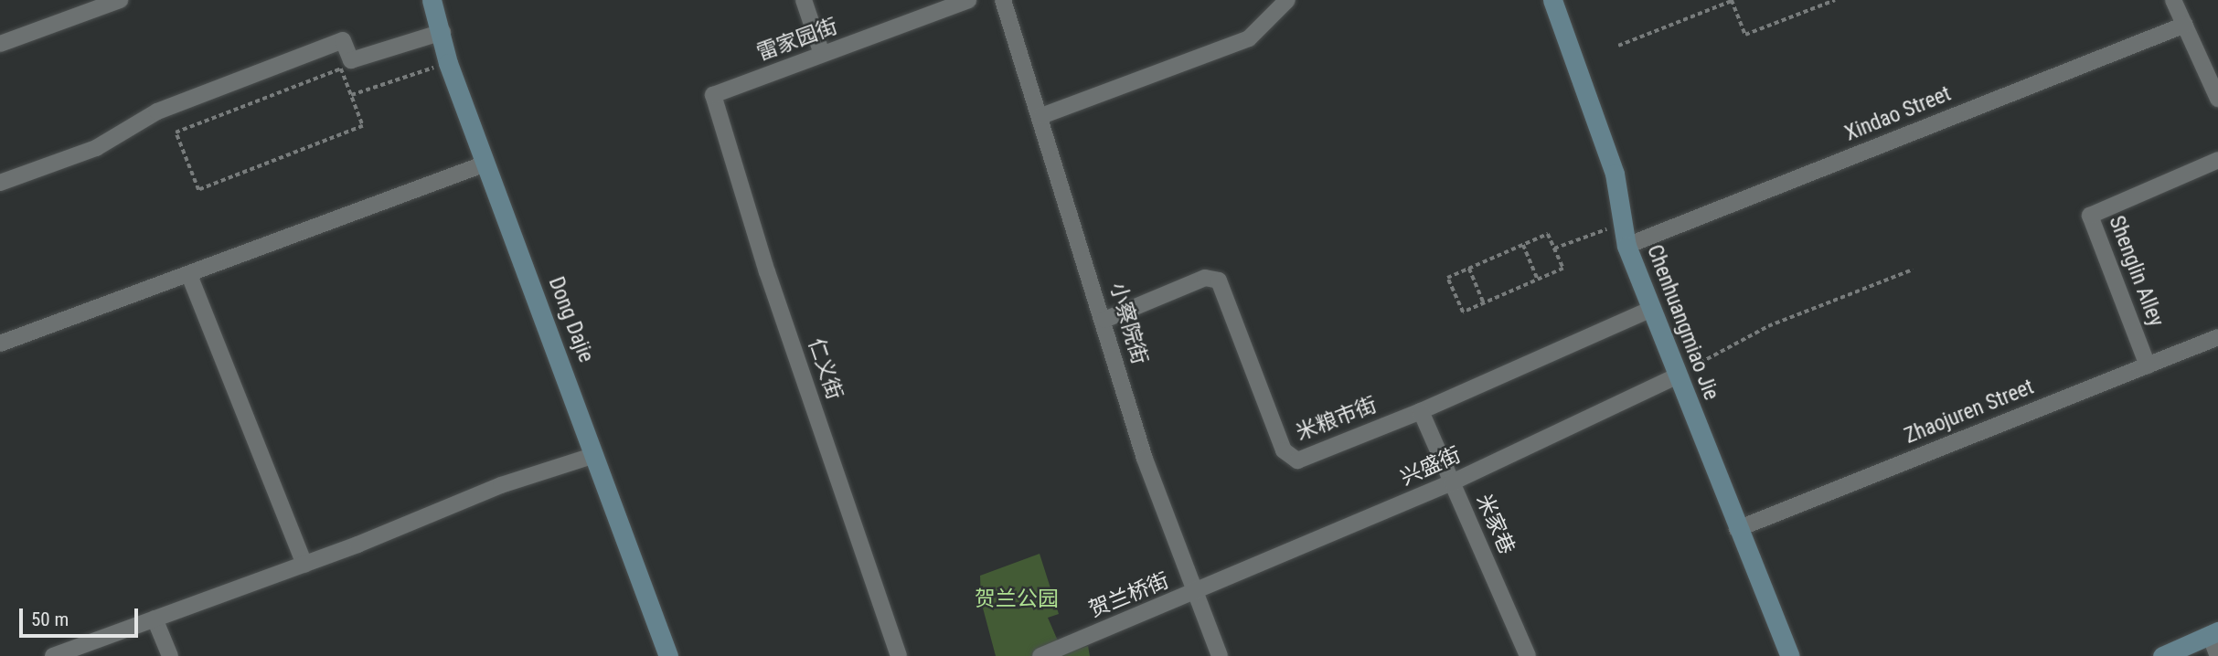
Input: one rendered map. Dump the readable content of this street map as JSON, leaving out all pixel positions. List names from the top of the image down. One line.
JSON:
{"streets":{"street":["雷家园街","Xindao Street","Shenglin Alley","Dong Dajie","Chenhuangmiao Jie","小察院街","仁义街","Zhaojuren Street","米粮市街","兴盛街","米家巷","贺兰桥街"]},"crossings":[["雷家园街","仁义街"],["Xindao Street","Chenhuangmiao Jie"],["Shenglin Alley","Zhaojuren Street"],["Chenhuangmiao Jie","Zhaojuren Street"],["Chenhuangmiao Jie","米粮市街"],["Chenhuangmiao Jie","兴盛街"],["小察院街","米粮市街"],["小察院街","兴盛街"],["小察院街","贺兰桥街"],["米粮市街","米家巷"],["兴盛街","米家巷"],["兴盛街","贺兰桥街"]],"parks":["贺兰公园"],"scale_bar":"50 m"}
